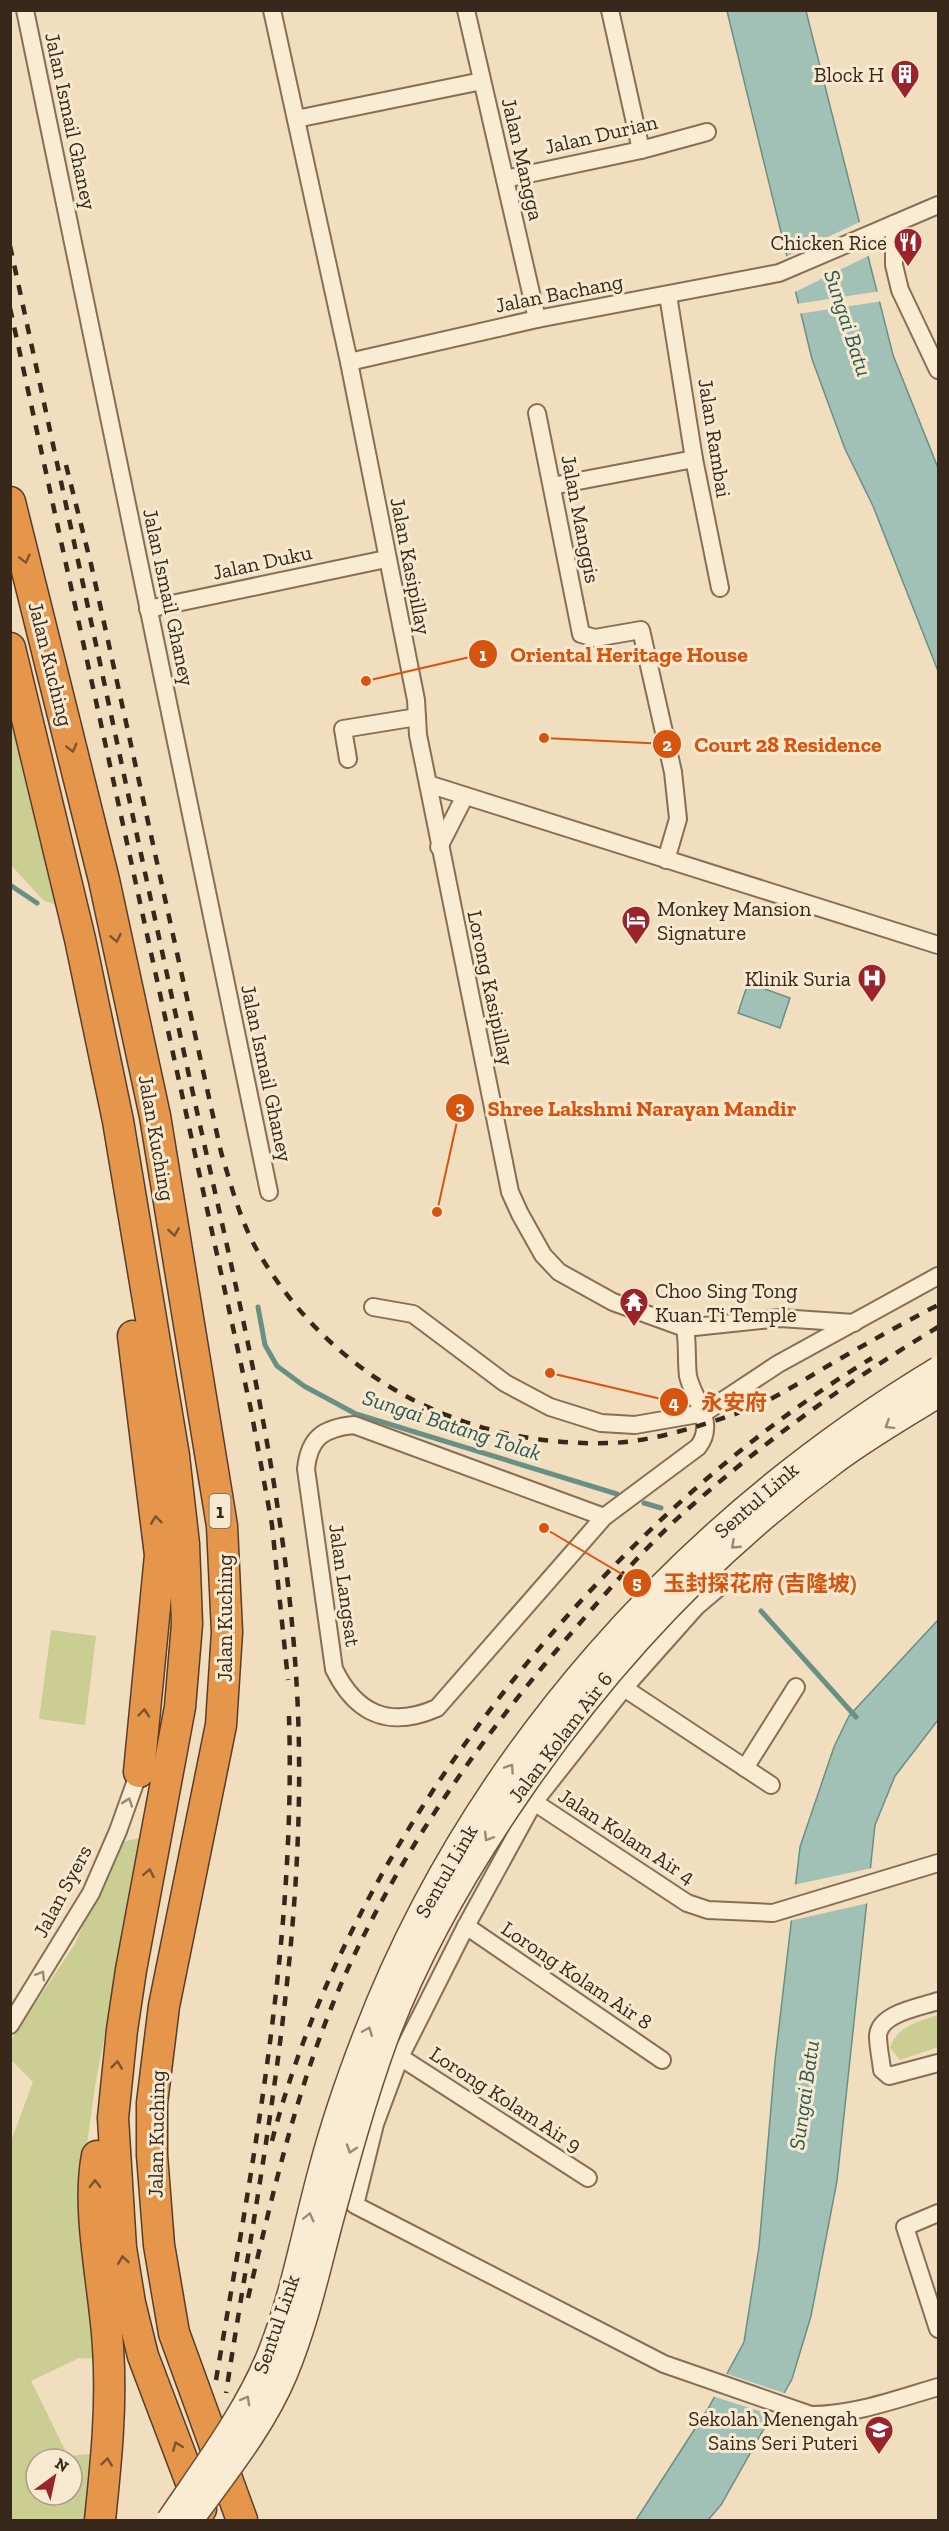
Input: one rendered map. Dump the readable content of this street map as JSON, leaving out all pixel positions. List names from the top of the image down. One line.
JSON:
{"streets":{"highway":["Jalan Kuching","1"],"main road":["Sentul Link"],"street":["Jalan Ismail Ghaney","Jalan Durian","Jalan Mangga","Jalan Bachang","Jalan Rambai","Jalan Manggis","Jalan Duku","Jalan Kasipillay","Lorong Kasipillay","Jalan Langsat","Jalan Kolam Air 6","Jalan Kolam Air 4","Jalan Syers","Lorong Kolam Air 8","Lorong Kolam Air 9"]},"crossings":[["Jalan Ismail Ghaney","Jalan Duku"],["Jalan Durian","Jalan Mangga"],["Jalan Mangga","Jalan Bachang"],["Jalan Bachang","Jalan Rambai"],["Jalan Bachang","Jalan Kasipillay"],["Jalan Duku","Jalan Kasipillay"],["Jalan Kasipillay","Lorong Kasipillay"],["Jalan Kolam Air 6","Jalan Kolam Air 4"],["Jalan Kolam Air 6","Lorong Kolam Air 8"],["Jalan Kolam Air 6","Lorong Kolam Air 9"]],"one_way":["Jalan Syers"],"water":["Sungai Batu","Sungai Batang Tolak"],"places":{"building":["Block H"],"restaurant":["Chicken Rice"],"other":["Oriental Heritage House","Court 28 Residence","Shree Lakshmi Narayan Mandir","永安府","玉封探花府 (吉隆坡)"],"hotel":["Monkey Mansion Signature"],"hospital":["Klinik Suria"],"temple":["Choo Sing Tong Kuan Ti Temple"],"school or university":["Sekolah Menengah Sains Seri Puteri"]},"north":"top right"}
